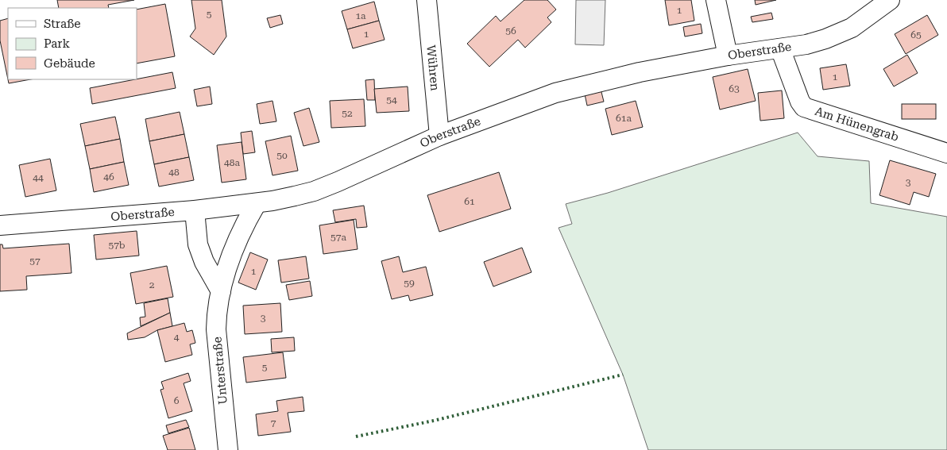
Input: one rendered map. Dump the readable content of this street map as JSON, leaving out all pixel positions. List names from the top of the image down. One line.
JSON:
{"streets":{"street":["Oberstraße","Wühren","Am Hünengrab","Unterstraße"]},"crossings":[["Oberstraße","Wühren"],["Oberstraße","Am Hünengrab"],["Oberstraße","Unterstraße"]],"house_numbers":["1","5","1a","56","1","65","1","63","54","52","61a","50","48a","48","46","44","3","61","57a","57b","57","1","59","2","3","4","5","6","7"],"legend":["Straße","Park","Gebäude"]}
